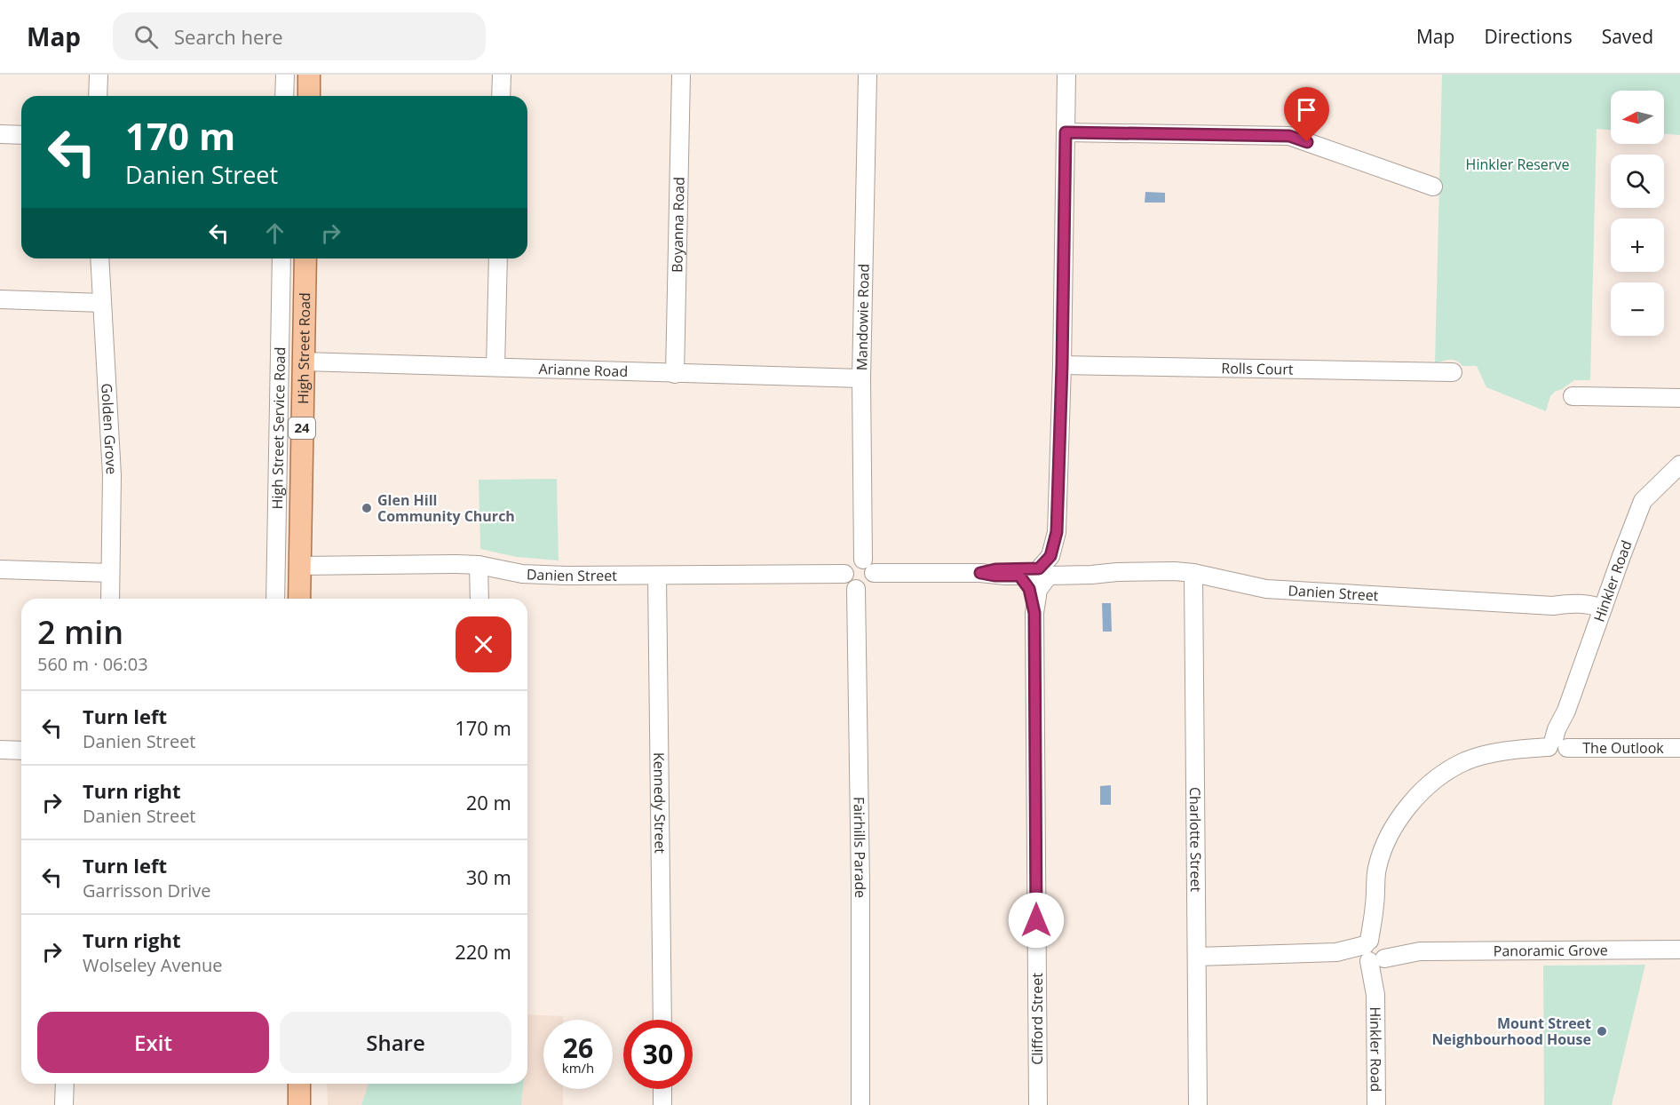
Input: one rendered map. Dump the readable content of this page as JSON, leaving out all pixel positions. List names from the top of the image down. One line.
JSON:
{"streets":{"main road":["High Street Road","24"],"street":["Boyanna Road","Mandowie Road","Rolls Court","Arianne Road","Golden Grove","High Street Service Road","Danien Street","Hinkler Road","The Outlook","Kennedy Street","Charlotte Street","Fairhills Parade","Panoramic Grove","Clifford Street"]},"crossings":[["Boyanna Road","Arianne Road"],["Mandowie Road","Arianne Road"],["Mandowie Road","Danien Street"],["High Street Road","Arianne Road"],["High Street Road","Danien Street"],["Danien Street","Hinkler Road"],["Danien Street","Kennedy Street"],["Danien Street","Charlotte Street"],["Danien Street","Clifford Street"],["Hinkler Road","The Outlook"],["Hinkler Road","Panoramic Grove"],["Charlotte Street","Panoramic Grove"]],"parks":["Hinkler Reserve"],"places":["Glen Hill Community Church","Mount Street Neighbourhood House"],"north":"left","page":{"header":"Map","search":"Search here","nav":["Map","Directions","Saved"],"map_buttons":["+","−"],"turn":["170 m","Danien Street"],"heading":["2 min","560 m · 06:03"],"list":[{"name":"Turn left","note":"Danien Street","value":"170 m"},{"name":"Turn right","note":"Danien Street","value":"20 m"},{"name":"Turn left","note":"Garrisson Drive","value":"30 m"},{"name":"Turn right","note":"Wolseley Avenue","value":"220 m"}],"buttons":["Exit","Share"],"speed":"26 km/h","limit":"30"}}
